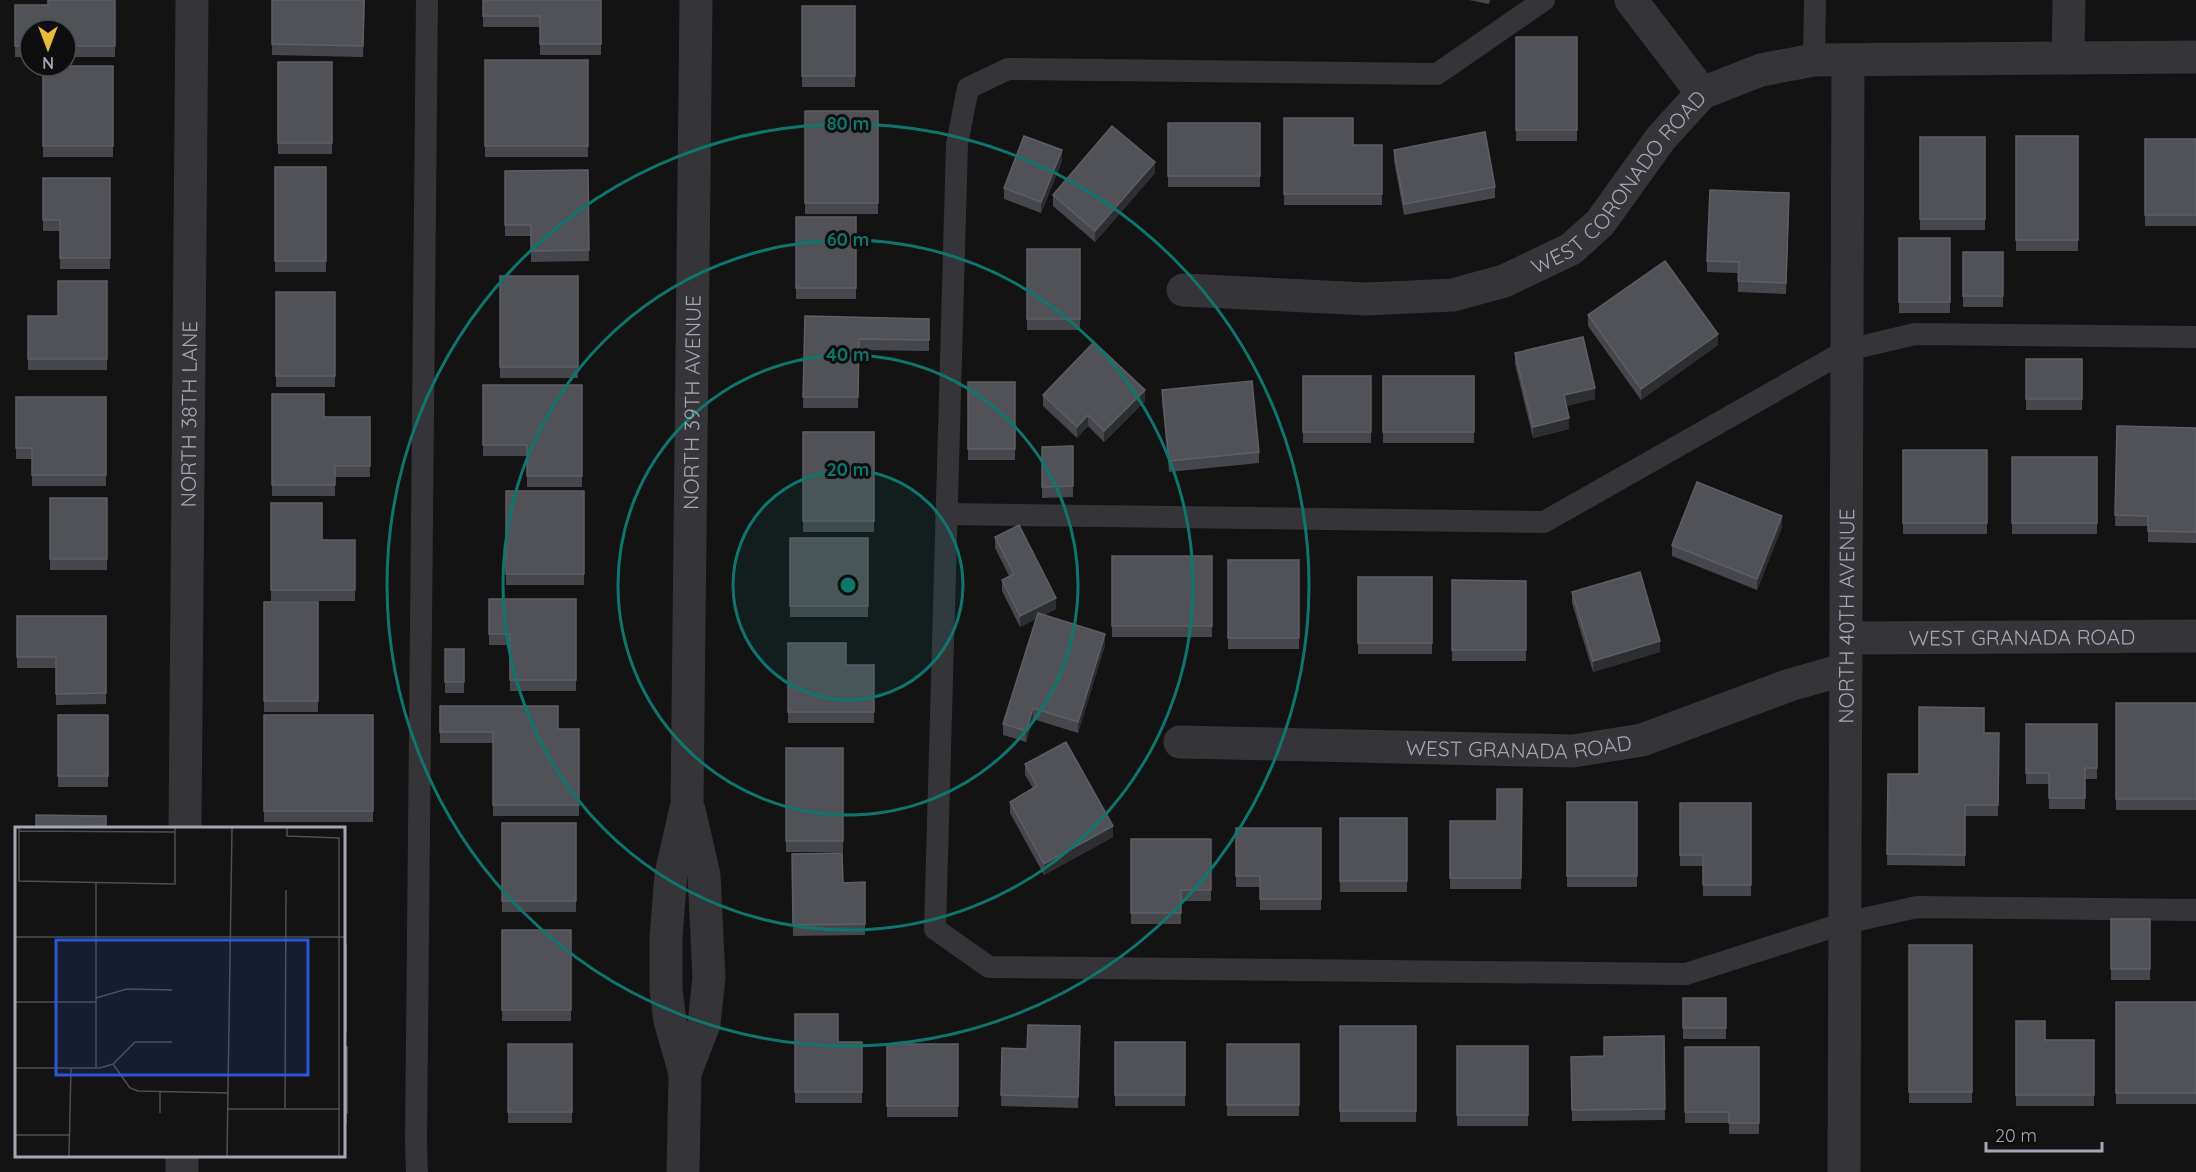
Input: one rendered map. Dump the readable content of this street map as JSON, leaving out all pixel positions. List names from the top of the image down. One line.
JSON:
{"streets":{"street":["WEST CORONADO ROAD","NORTH 39TH AVENUE","NORTH 38TH LANE","NORTH 40TH AVENUE","WEST GRANADA ROAD"]},"crossings":[["WEST CORONADO ROAD","NORTH 40TH AVENUE"],["NORTH 40TH AVENUE","WEST GRANADA ROAD"]],"scale_bar":"20 m","north":"bottom","rings":["80 m","60 m","40 m","20 m"]}
